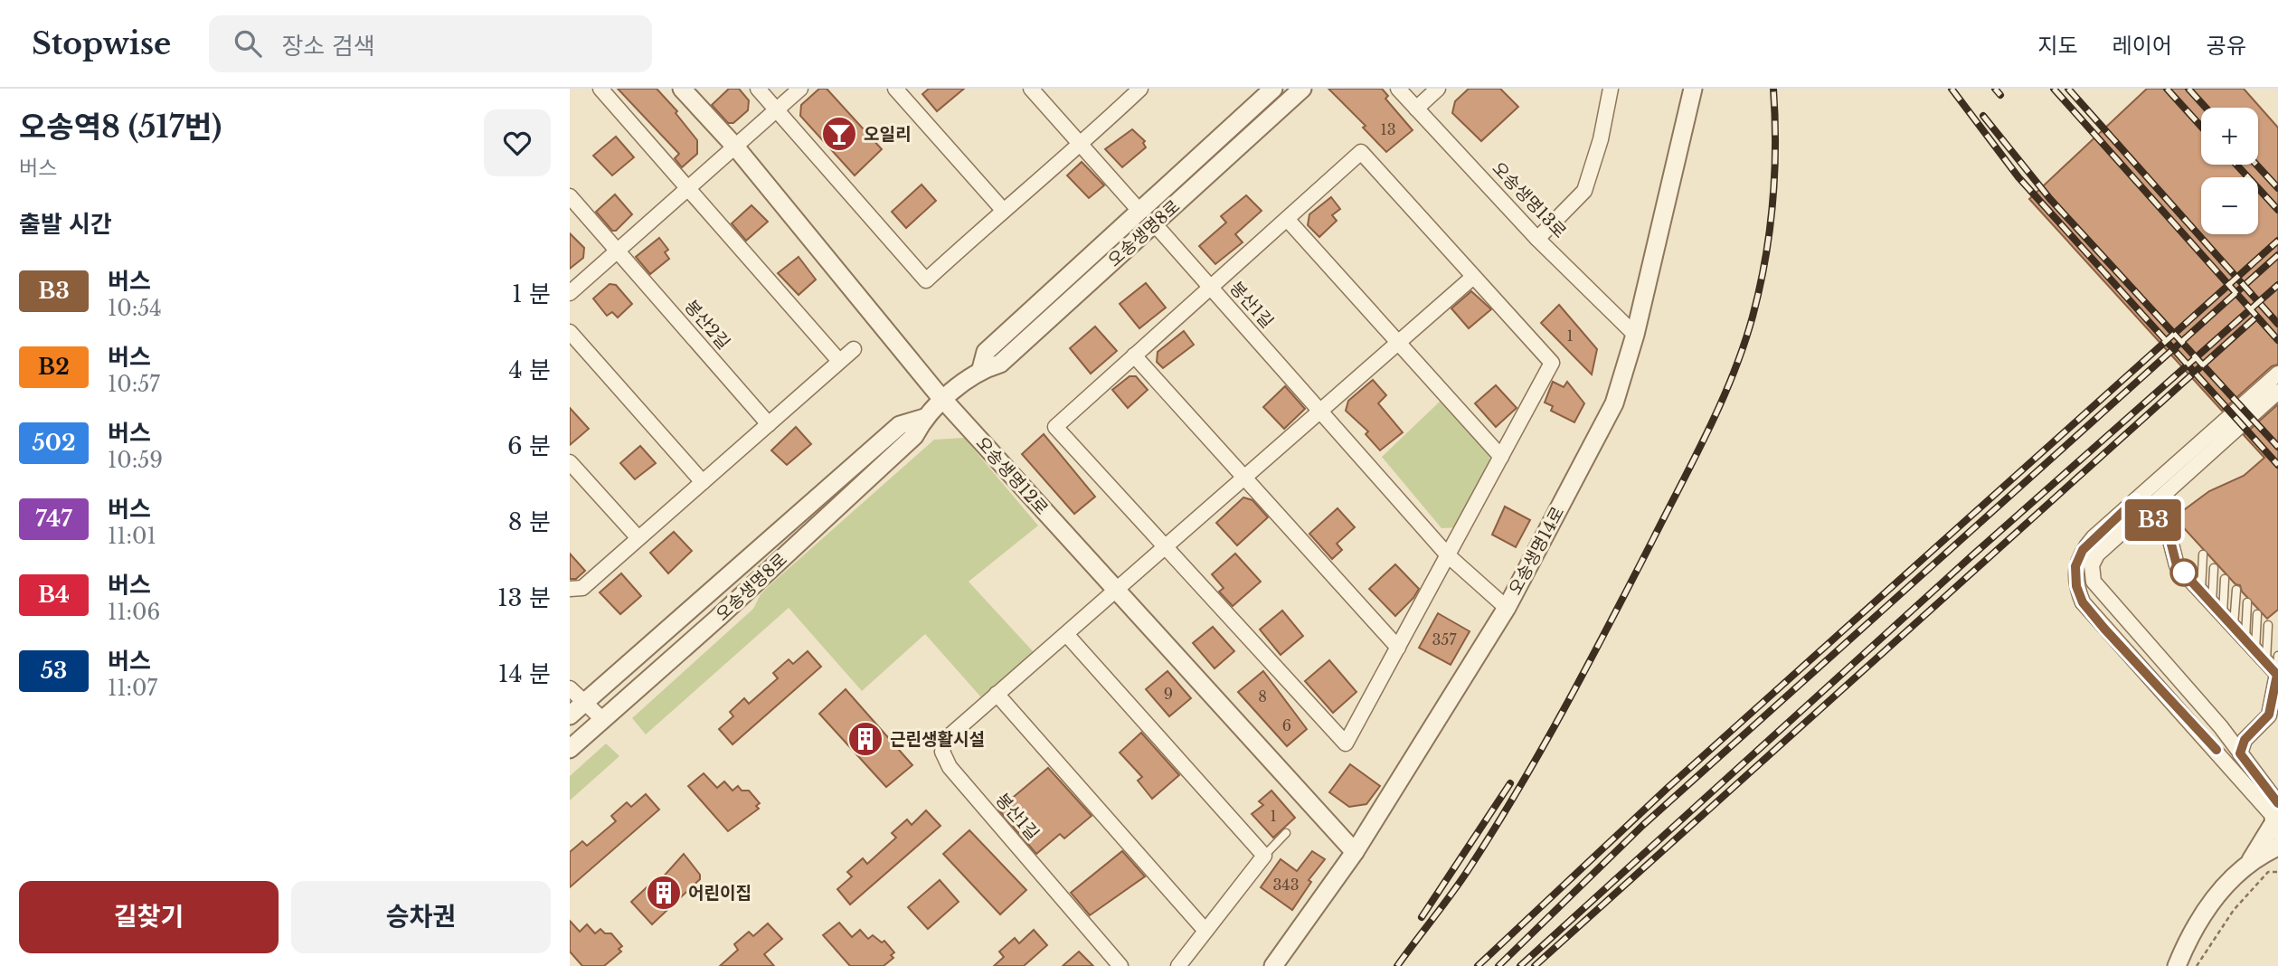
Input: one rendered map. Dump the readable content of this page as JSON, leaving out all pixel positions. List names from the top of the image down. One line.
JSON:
{"streets":{"street":["오송생명13로","오송생명8로","봉산1길","봉산2길","오송생명12로","오송생명14로"]},"crossings":[["오송생명13로","오송생명14로"],["오송생명8로","봉산1길"],["오송생명8로","오송생명12로"],["봉산1길","오송생명12로"],["봉산1길","오송생명14로"],["오송생명12로","오송생명14로"]],"places":{"bar":["오일리"],"building":["근린생활시설","어린이집"]},"lines":["bus line B3"],"house_numbers":["13","1","357","9","8","6","1","343"],"page":{"header":"Stopwise","search":"장소 검색","nav":["지도","레이어","공유"],"heading":[["오송역8 (517번)","버스"],"출발 시간"],"on_map":"B3","map_buttons":["+","−"],"list":[{"mark":"B3","name":"버스","note":"10:54","value":"1 분"},{"mark":"B2","name":"버스","note":"10:57","value":"4 분"},{"mark":"502","name":"버스","note":"10:59","value":"6 분"},{"mark":"747","name":"버스","note":"11:01","value":"8 분"},{"mark":"B4","name":"버스","note":"11:06","value":"13 분"},{"mark":"53","name":"버스","note":"11:07","value":"14 분"}],"buttons":["길찾기","승차권"]}}
